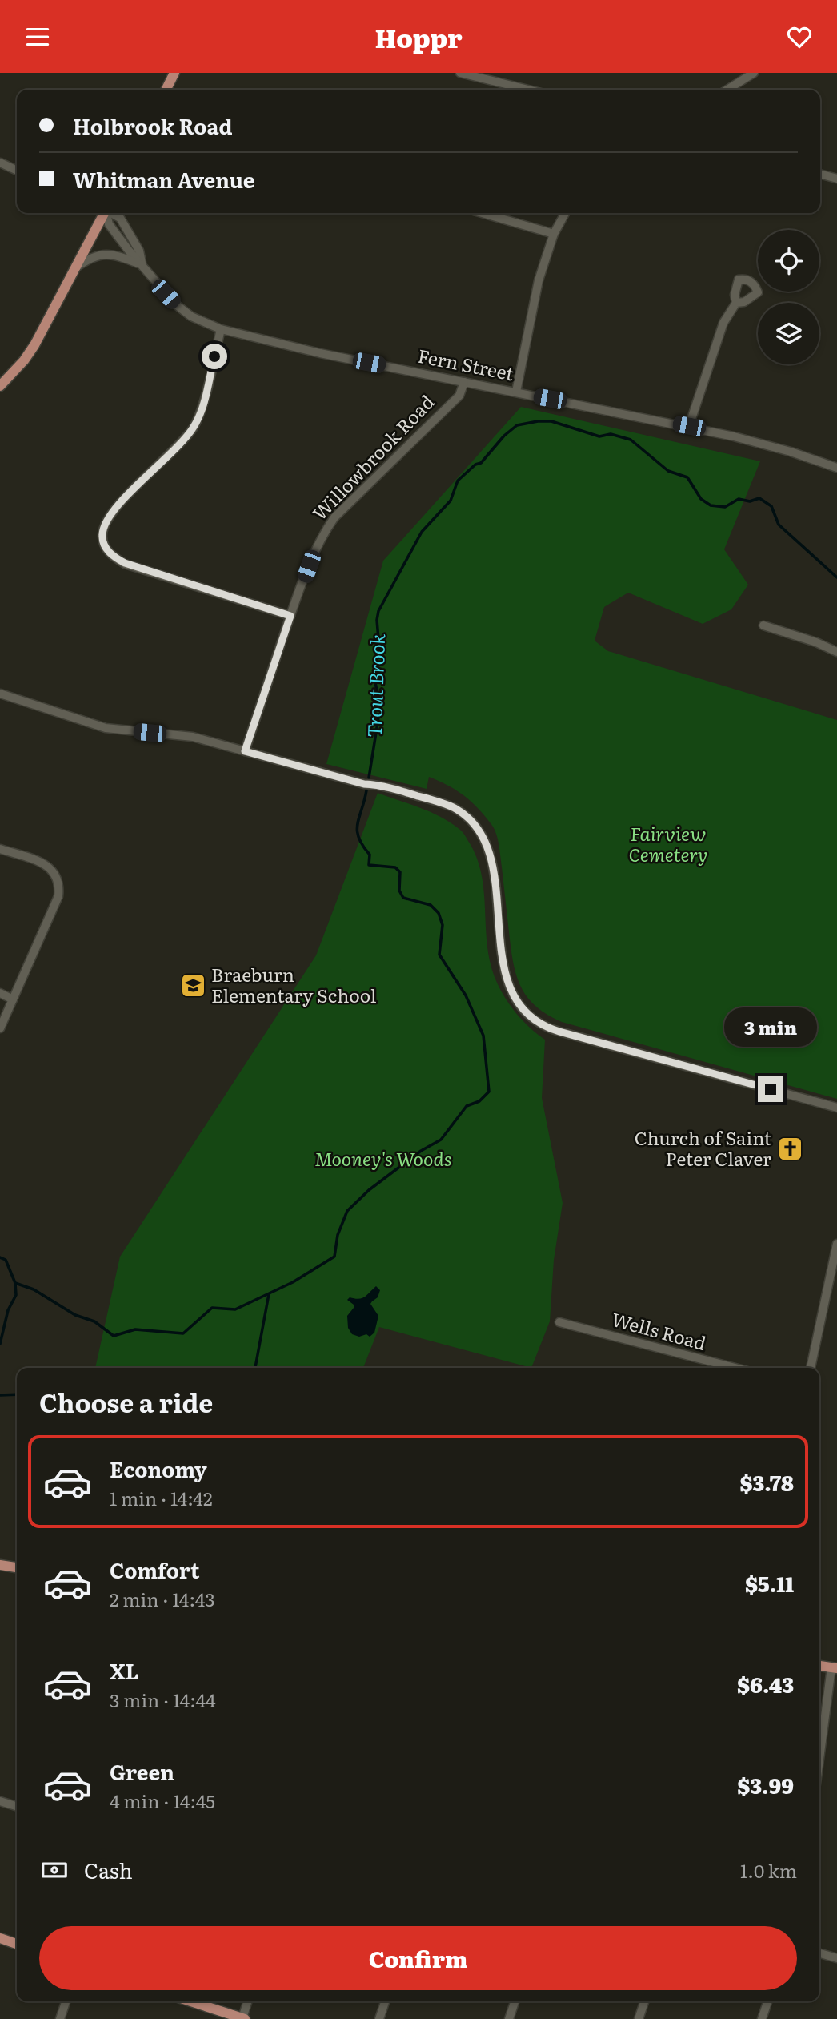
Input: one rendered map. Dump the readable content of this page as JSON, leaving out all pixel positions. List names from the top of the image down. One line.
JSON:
{"streets":{"street":["Fern Street","Willowbrook Road","Wells Road"]},"crossings":[["Fern Street","Willowbrook Road"]],"water":["Trout Brook"],"parks":["Fairview Cemetery","Mooney's Woods"],"places":{"school or university":["Braeburn Elementary School"],"church":["Church of Saint Peter Claver"]},"page":{"header":"Hoppr","banner":["Holbrook Road","Whitman Avenue"],"bubble":"3 min","heading":"Choose a ride","list":[{"name":"Economy","note":"1 min · 14:42","value":"$3.78"},{"name":"Comfort","note":"2 min · 14:43","value":"$5.11"},{"name":"XL","note":"3 min · 14:44","value":"$6.43"},{"name":"Green","note":"4 min · 14:45","value":"$3.99"}],"pay":["Cash","1.0 km"],"buttons":"Confirm"}}
